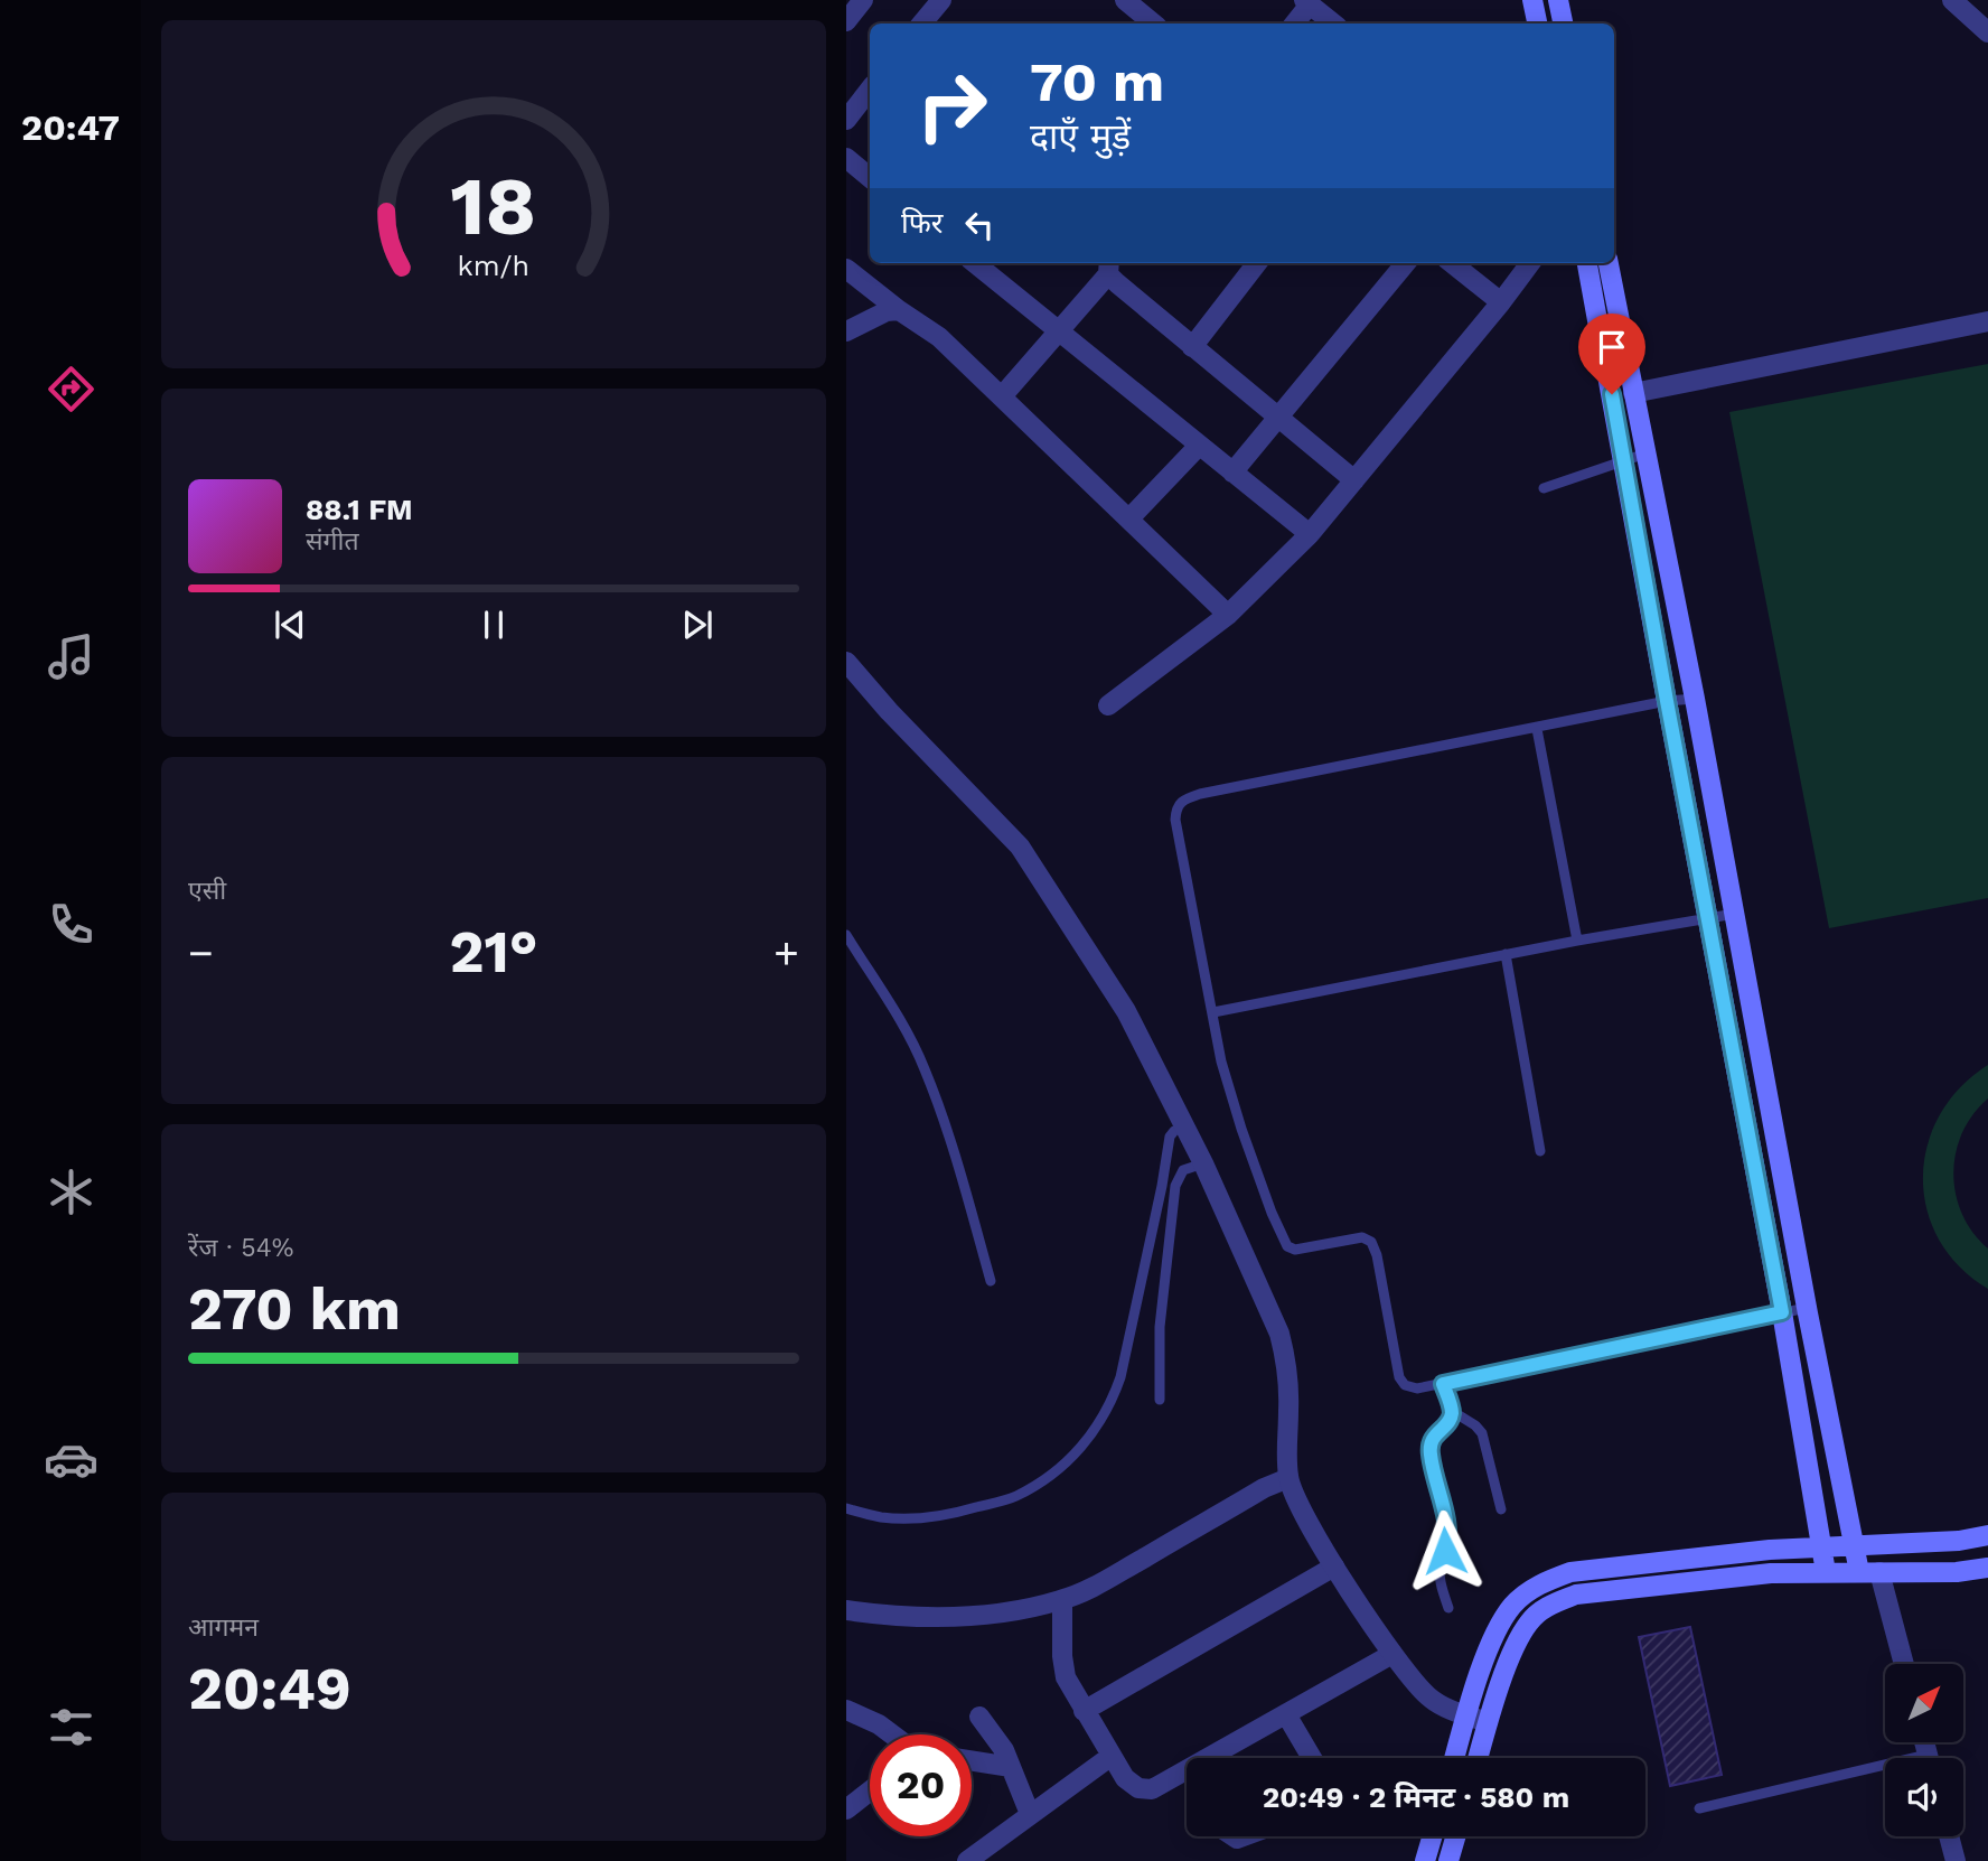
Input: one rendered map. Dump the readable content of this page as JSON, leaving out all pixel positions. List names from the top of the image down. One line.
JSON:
{"north":"top right","page":{"tabs":"20:47","turn":["70 m","दाएँ मुड़ें"],"then":"फिर","song":["88.1 FM","संगीत"],"tile":["एसी",["रेंज · 54%","270 km"],["आगमन","20:49"]],"heat":["−","21°","+"],"limit":"20","trip":"20:49 · 2 मिनट · 580 m","gauge":["18","km/h"]}}
